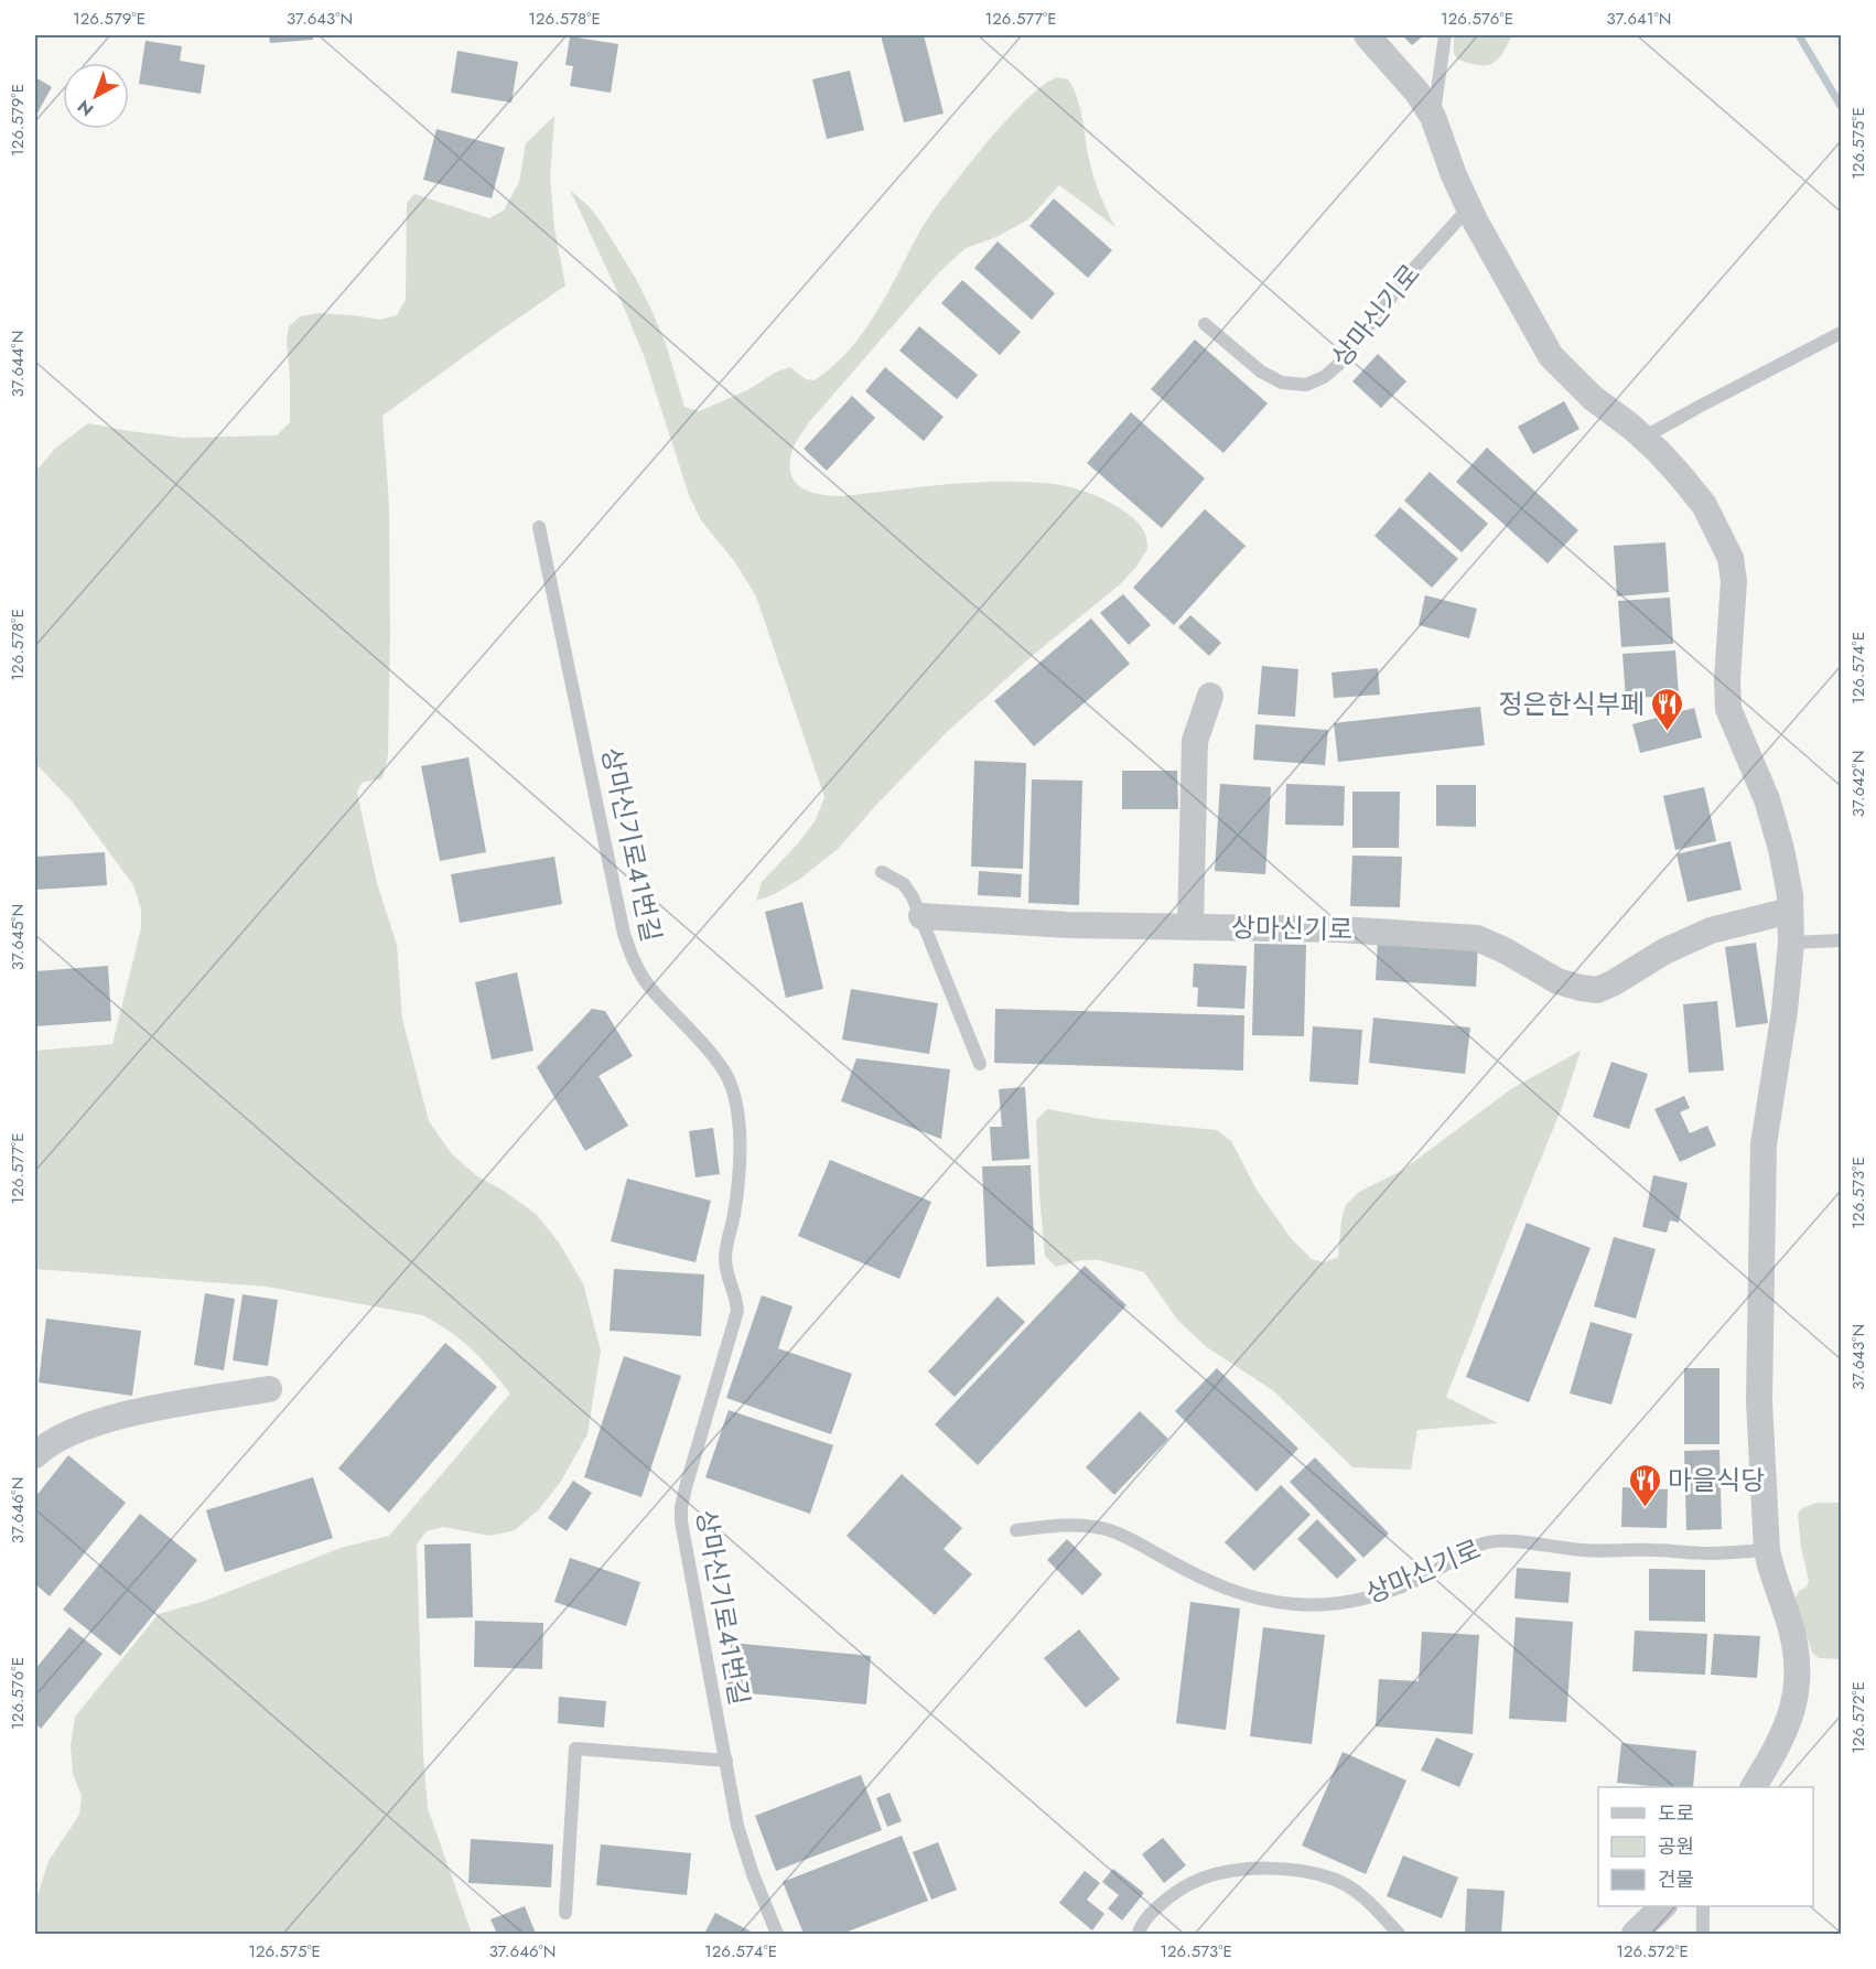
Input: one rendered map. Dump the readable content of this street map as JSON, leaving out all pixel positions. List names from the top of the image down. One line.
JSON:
{"streets":{"street":["상마신기로"],"lane":["상마신기로41번길"]},"places":{"restaurant":["정은한식부페","마을식당"]},"legend":["도로","공원","건물"],"north":"bottom left","coordinates":["126.579°E","37.643°N","126.578°E","126.577°E","126.576°E","37.641°N","126.575°E","37.644°N","126.574°E","37.642°N","37.645°N","126.573°E","37.646°N","126.572°E"]}
